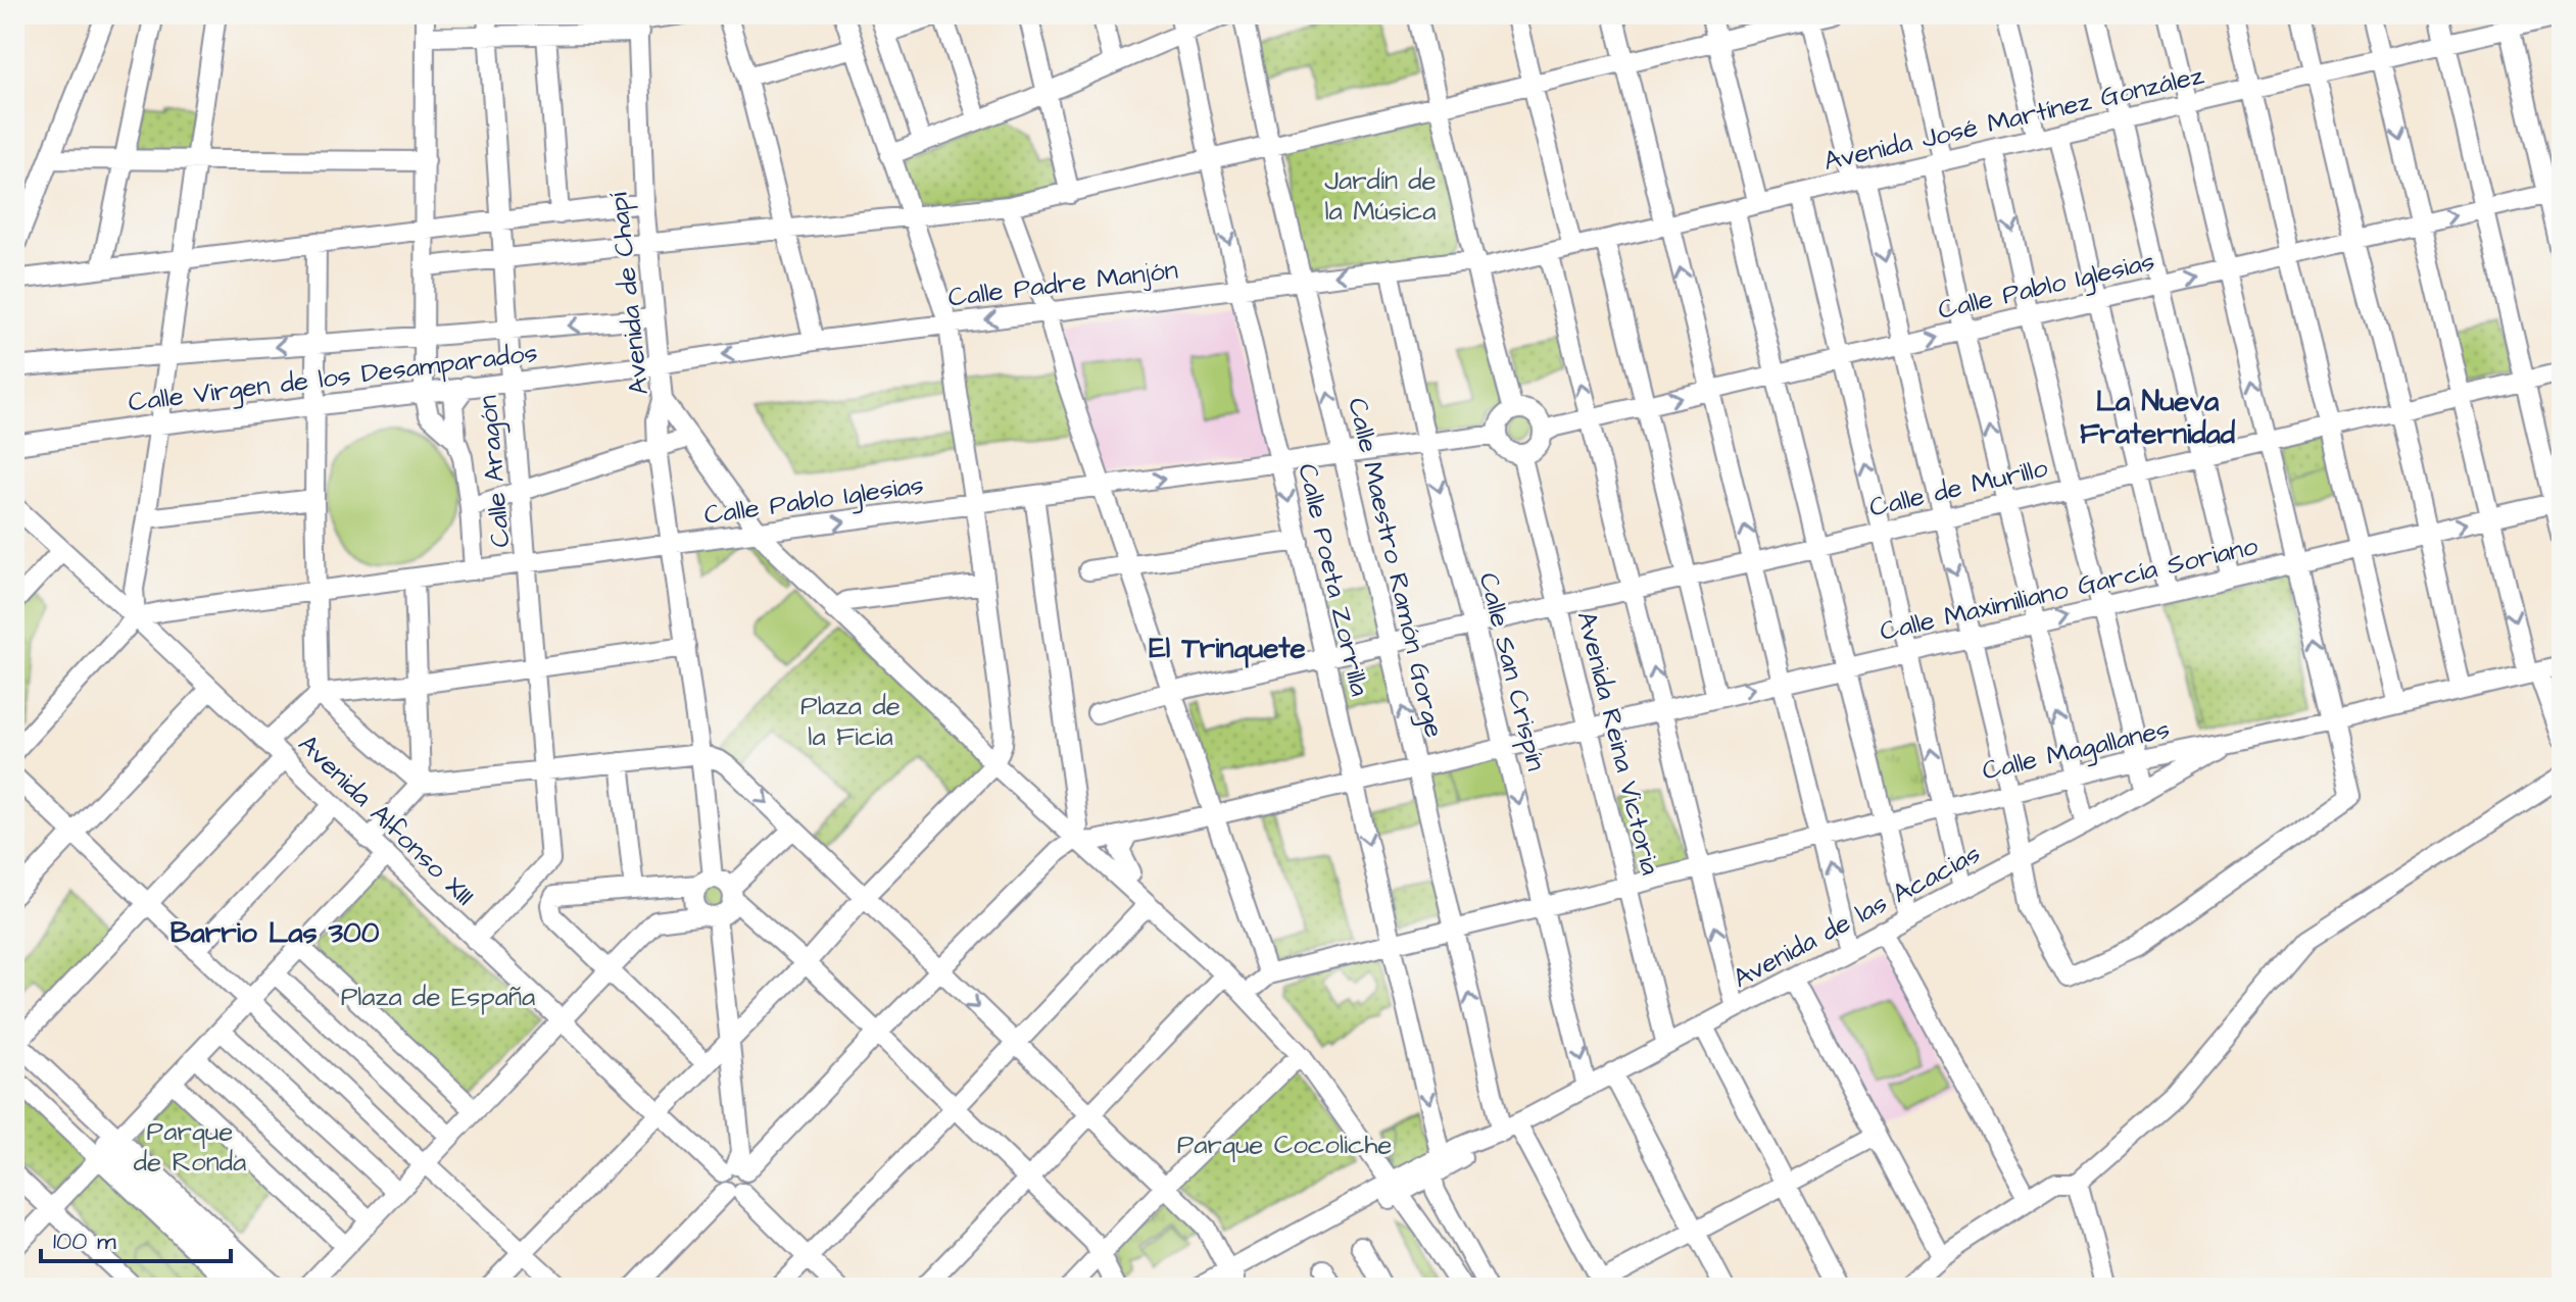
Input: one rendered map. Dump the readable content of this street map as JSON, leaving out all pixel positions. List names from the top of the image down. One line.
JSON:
{"streets":{"street":["Avenida José Martínez González","Calle Padre Manjón","Calle Pablo Iglesias","Avenida de Chapí","Calle Virgen de los Desamparados","Calle Aragón","Calle de Murillo","Calle Maestro Ramón Gorge","Calle Poeta Zorrilla","Calle Maximiliano García Soriano","Calle San Crispín","Avenida Reina Victoria","Calle Magallanes","Avenida Alfonso XIII","Avenida de las Acacias"]},"crossings":[["Avenida José Martínez González","Calle Padre Manjón"],["Calle Padre Manjón","Avenida de Chapí"],["Calle Padre Manjón","Calle Virgen de los Desamparados"],["Calle Padre Manjón","Calle Maestro Ramón Gorge"],["Calle Padre Manjón","Calle Poeta Zorrilla"],["Calle Padre Manjón","Calle San Crispín"],["Calle Pablo Iglesias","Avenida de Chapí"],["Calle Pablo Iglesias","Calle Aragón"],["Calle Pablo Iglesias","Calle Maestro Ramón Gorge"],["Calle Pablo Iglesias","Calle Poeta Zorrilla"],["Calle Pablo Iglesias","Calle San Crispín"],["Calle Pablo Iglesias","Avenida Reina Victoria"],["Calle Pablo Iglesias","Avenida Alfonso XIII"],["Avenida de Chapí","Calle Virgen de los Desamparados"],["Avenida de Chapí","Calle Maximiliano García Soriano"],["Avenida de Chapí","Calle Magallanes"],["Avenida de Chapí","Avenida de las Acacias"],["Calle Virgen de los Desamparados","Calle Aragón"],["Calle Aragón","Avenida Alfonso XIII"],["Calle de Murillo","Calle Maestro Ramón Gorge"],["Calle de Murillo","Calle Poeta Zorrilla"],["Calle de Murillo","Calle San Crispín"],["Calle de Murillo","Avenida Reina Victoria"],["Calle Maestro Ramón Gorge","Calle Maximiliano García Soriano"],["Calle Maestro Ramón Gorge","Calle Magallanes"],["Calle Maestro Ramón Gorge","Avenida de las Acacias"],["Calle Poeta Zorrilla","Calle Maximiliano García Soriano"],["Calle Poeta Zorrilla","Calle Magallanes"],["Calle Poeta Zorrilla","Avenida de las Acacias"],["Calle Maximiliano García Soriano","Calle San Crispín"],["Calle Maximiliano García Soriano","Avenida Reina Victoria"],["Calle San Crispín","Calle Magallanes"],["Calle San Crispín","Avenida de las Acacias"],["Avenida Reina Victoria","Calle Magallanes"],["Avenida Reina Victoria","Avenida de las Acacias"],["Calle Magallanes","Avenida de las Acacias"]],"one_way":["Calle Maestro Ramón Gorge","Calle Poeta Zorrilla"],"districts":["La Nueva Fraternidad","El Trinquete","Barrio Las 300"],"parks":["Jardín de la Música","Plaza de la Ficia","Plaza de España","Parque de Ronda","Parque Cocoliche"],"scale_bar":"100 m"}
